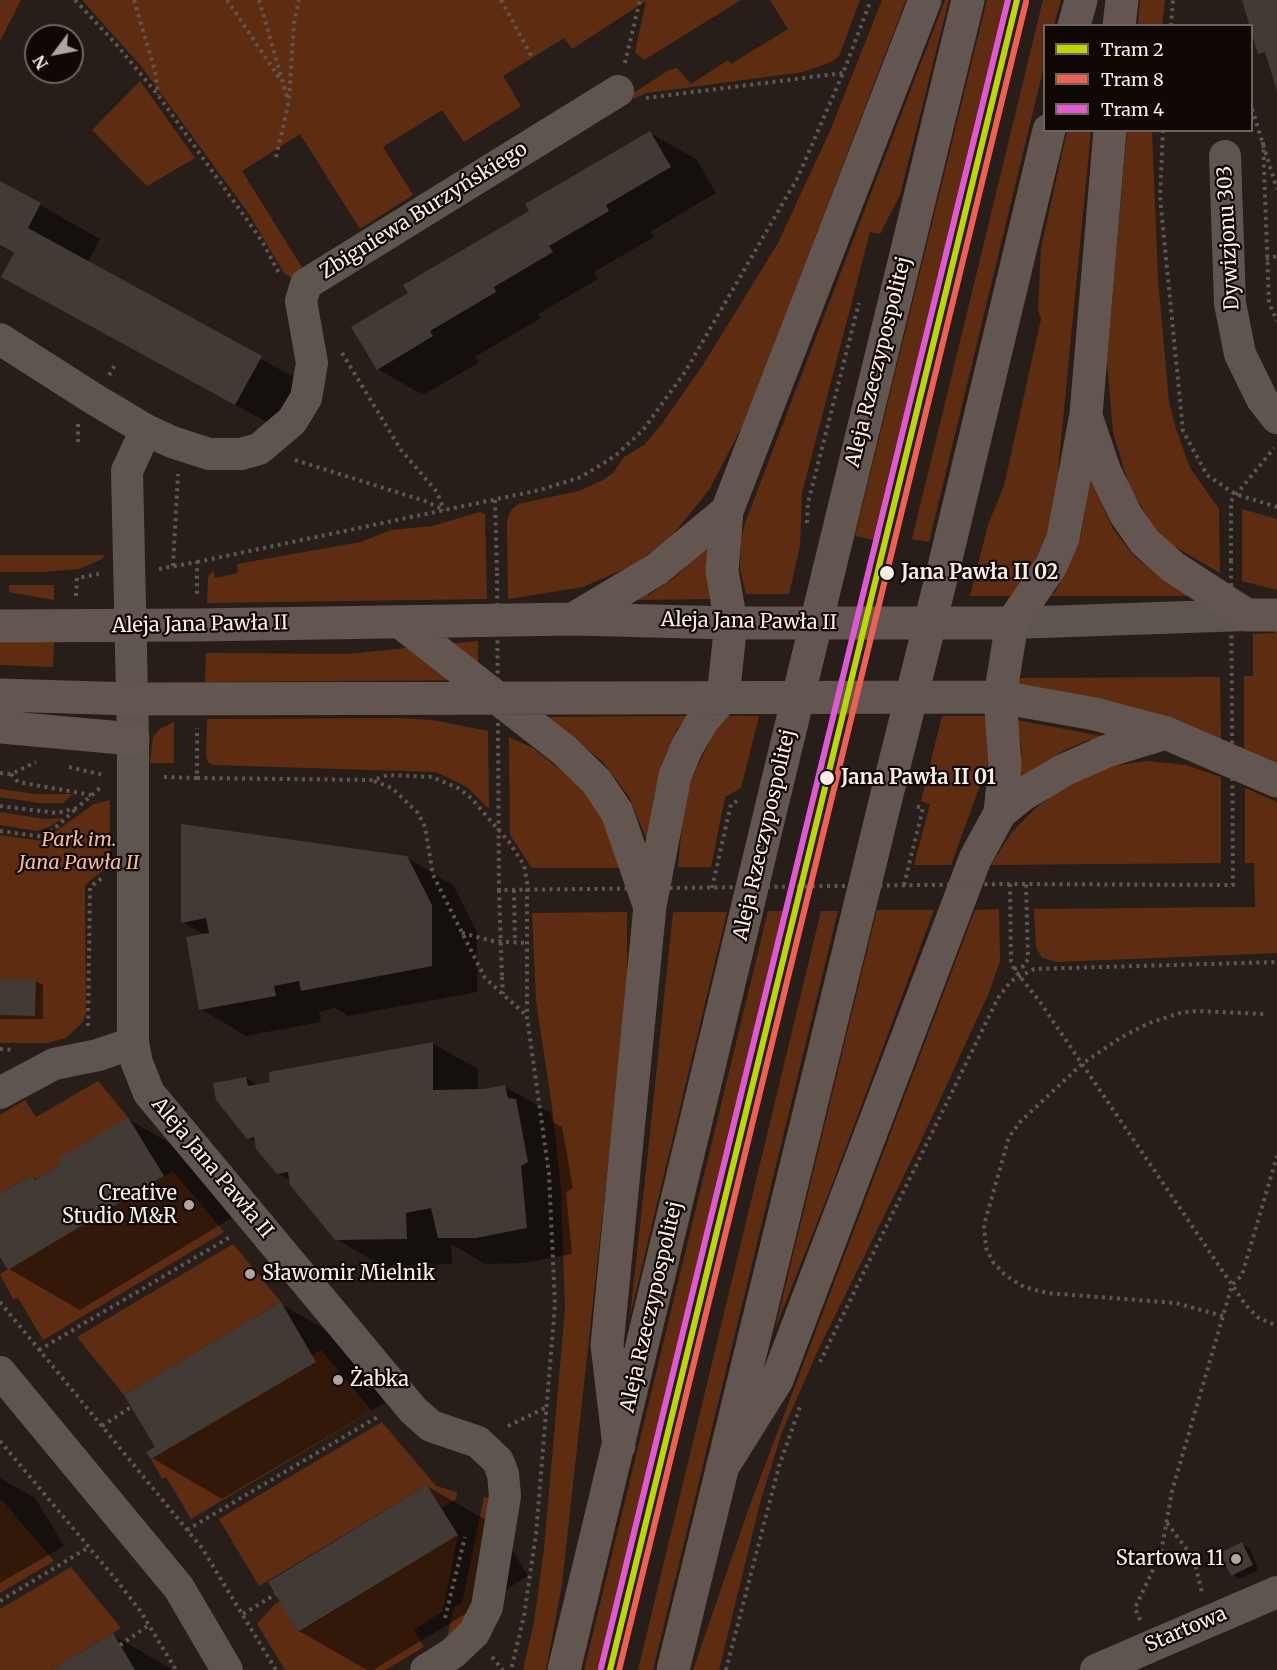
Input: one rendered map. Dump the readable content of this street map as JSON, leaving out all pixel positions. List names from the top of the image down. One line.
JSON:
{"streets":{"main road":["Aleja Rzeczypospolitej","Aleja Jana Pawła II"],"street":["Zbigniewa Burzyńskiego","Dywizjonu 303","Startowa"]},"parks":["Park im. Jana Pawła II"],"places":["Jana Pawła II 02","Jana Pawła II 01","Creative Studio M&R","Sławomir Mielnik","Żabka","Startowa 11"],"lines":["tram line 2","tram line 4","tram line 8"],"legend":["Tram 2","Tram 8","Tram 4"],"north":"bottom left"}
